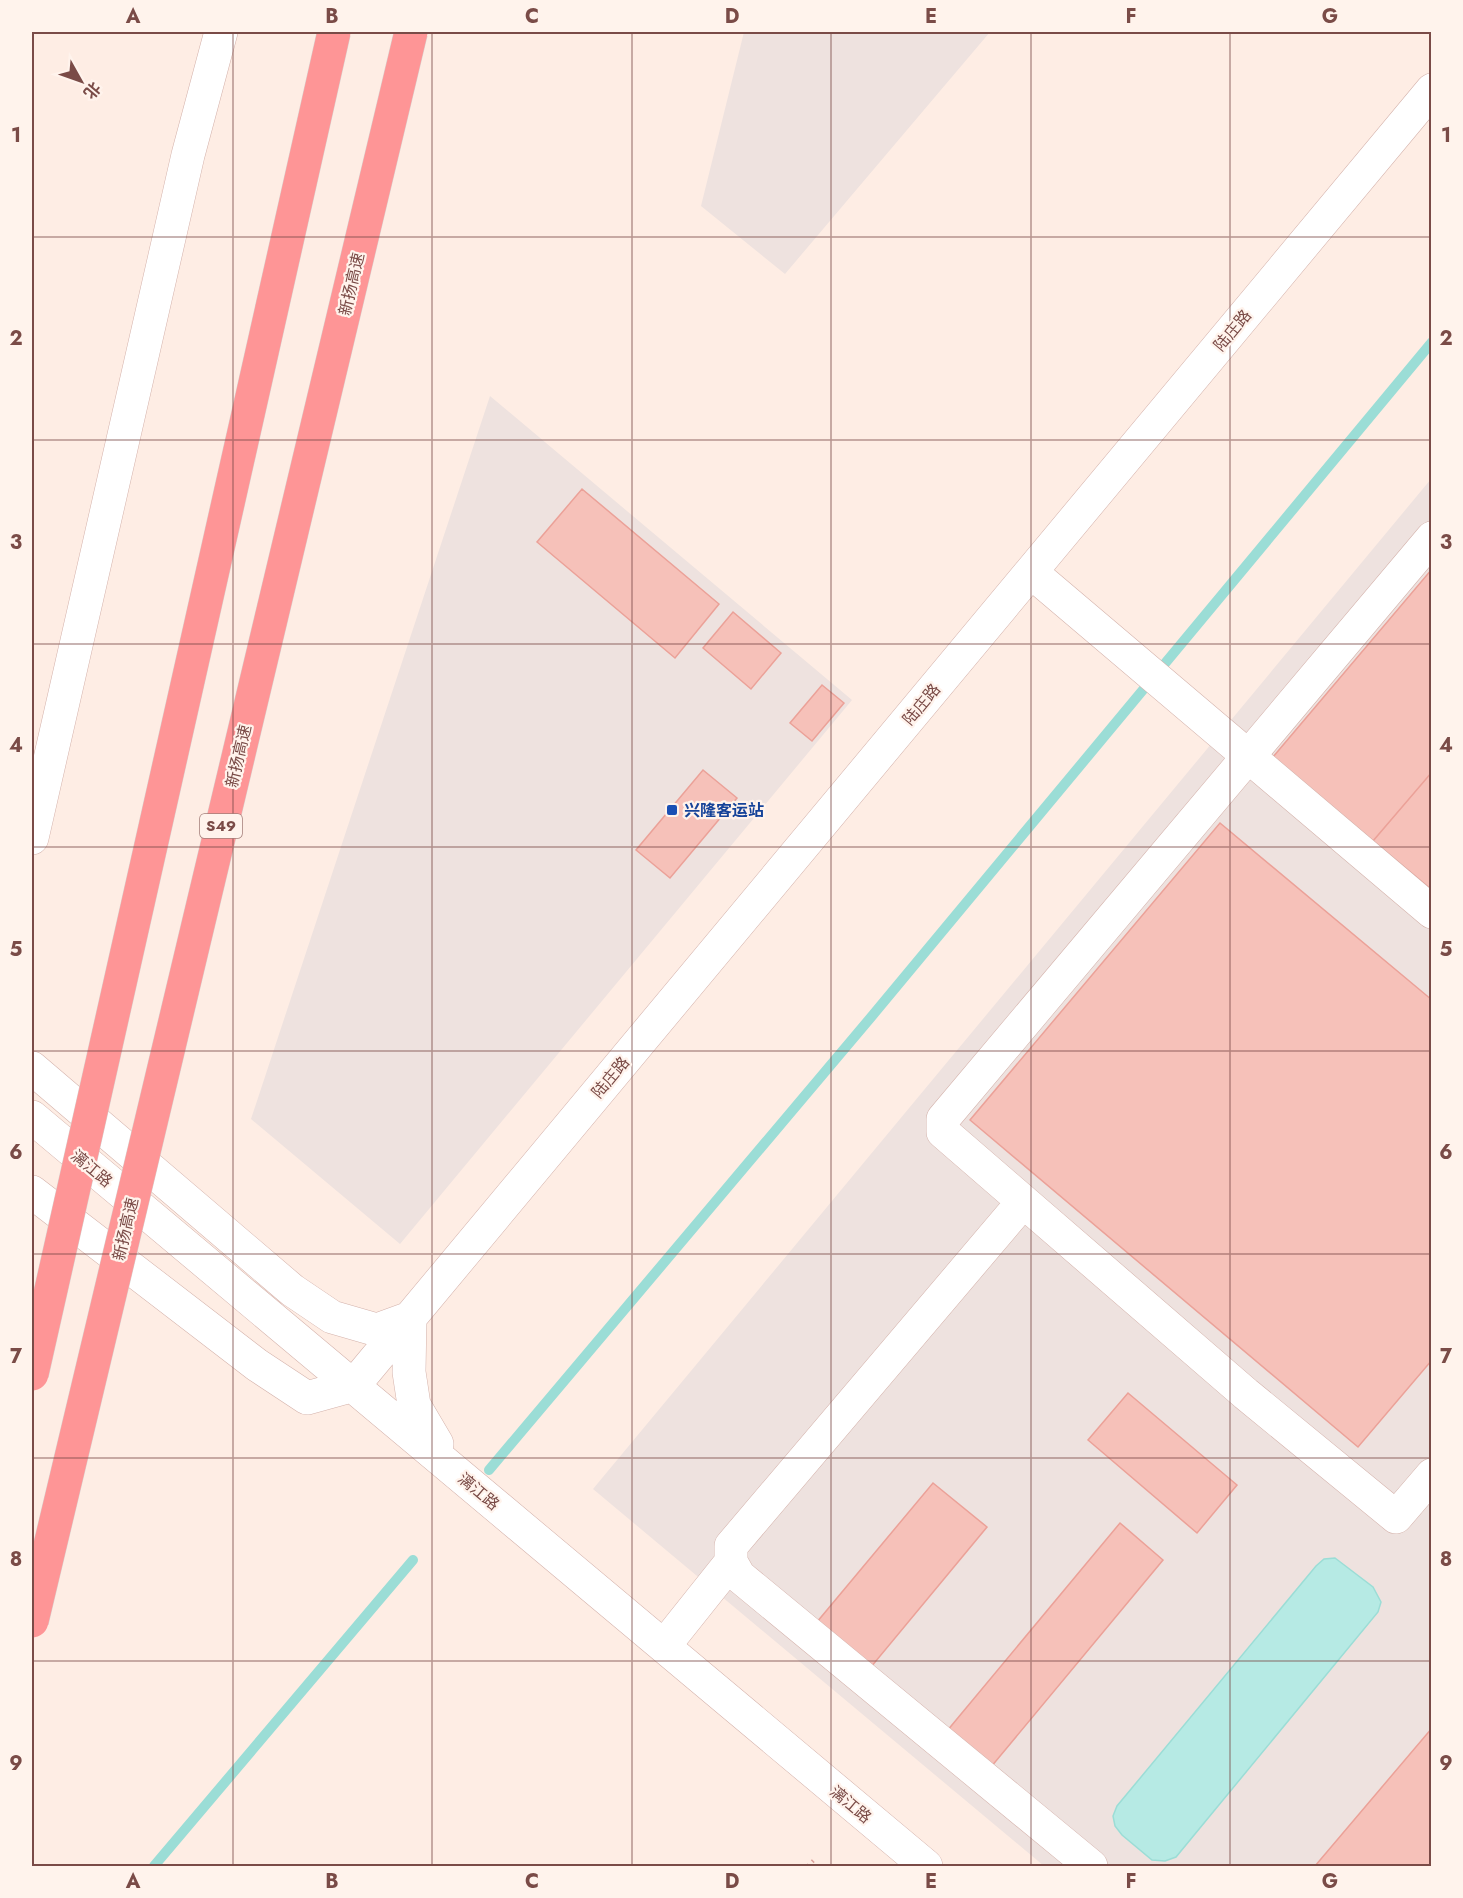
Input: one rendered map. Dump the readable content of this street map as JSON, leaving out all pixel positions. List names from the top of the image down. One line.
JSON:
{"streets":{"highway":["新扬高速","S49"],"street":["陆庄路","漓江路"]},"crossings":[["陆庄路","漓江路"]],"places":{"transit":["兴隆客运站"]},"north":"bottom right","grid":{"columns":["A","B","C","D","E","F","G"],"rows":["1","2","3","4","5","6","7","8","9"]}}
